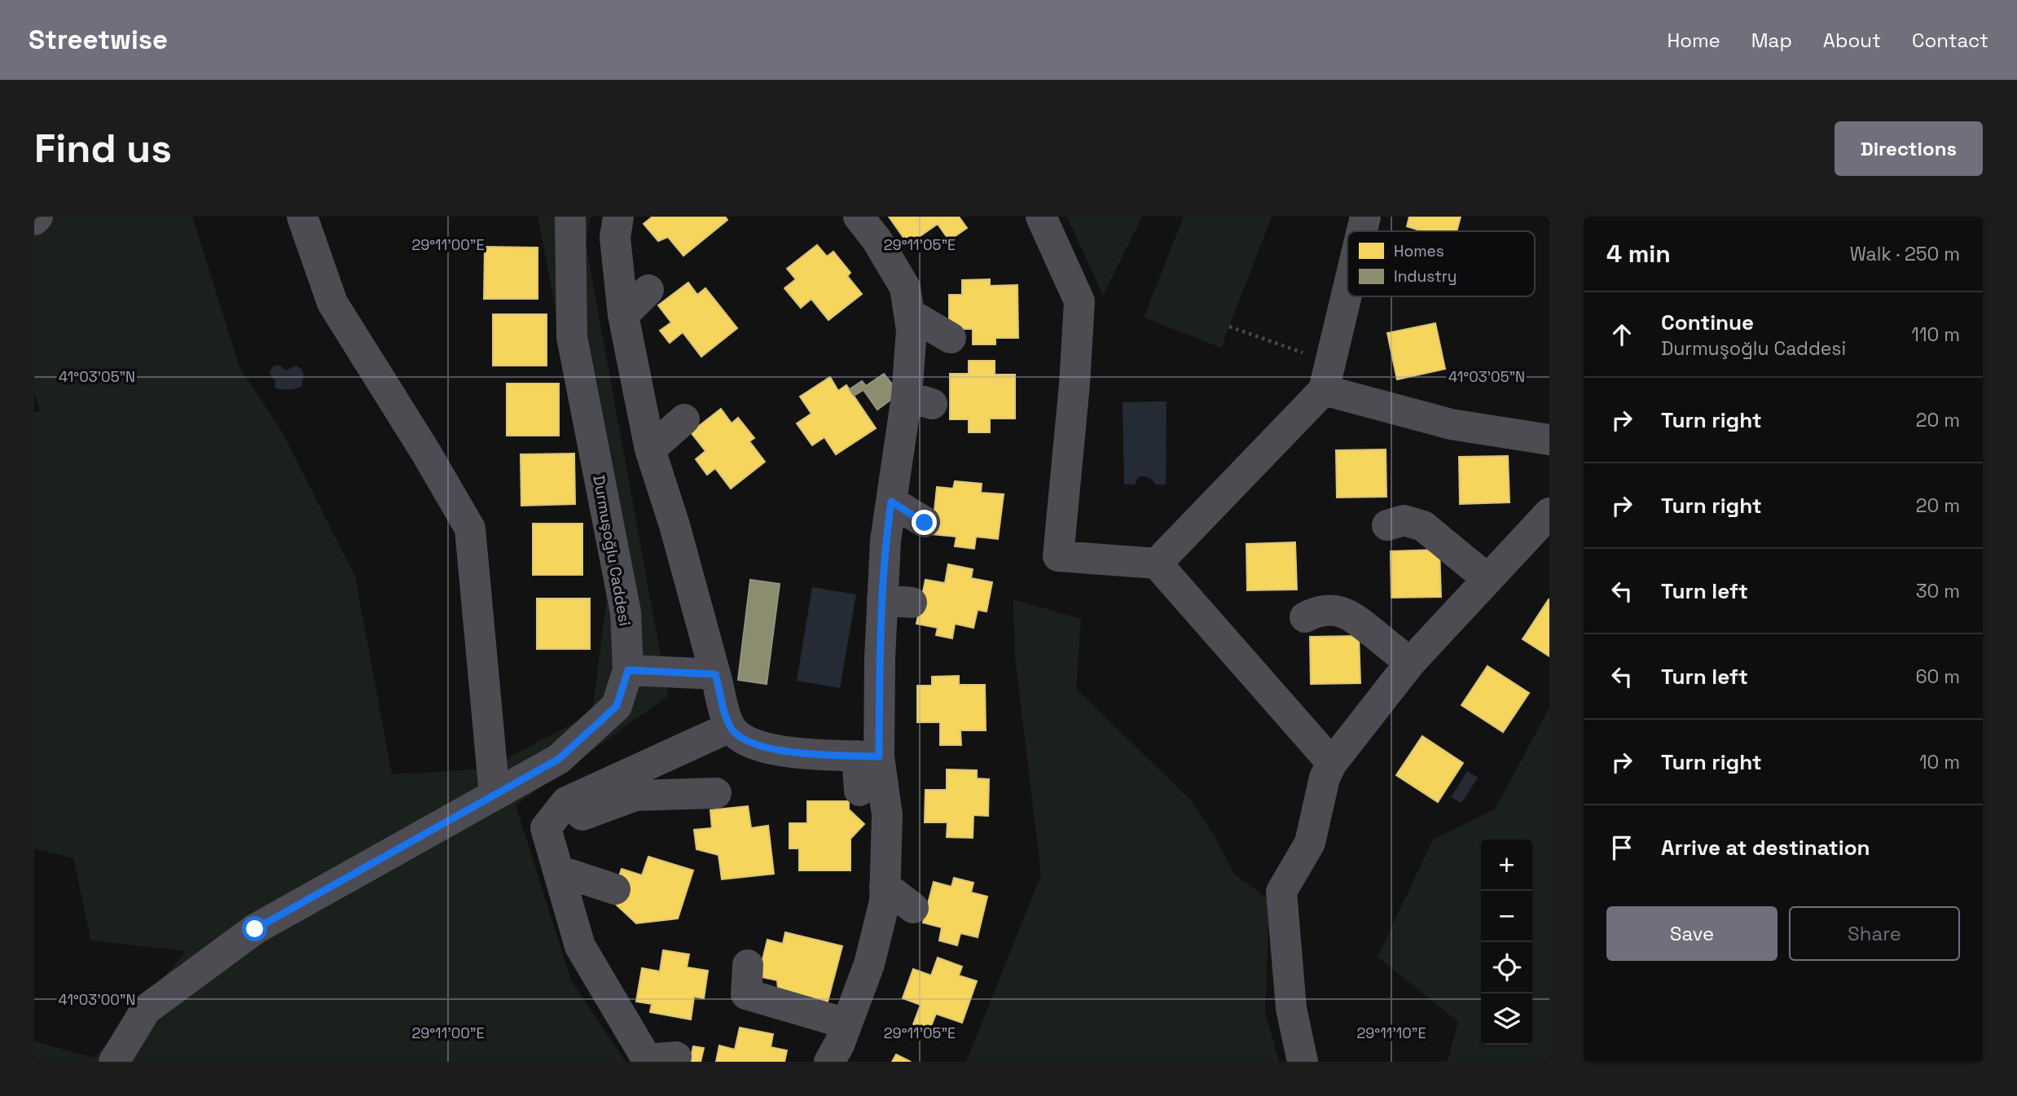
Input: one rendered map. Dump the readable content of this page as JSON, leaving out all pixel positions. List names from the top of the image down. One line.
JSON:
{"streets":{"street":["Durmuşoğlu Caddesi"]},"legend":["Homes","Industry"],"page":{"header":"Streetwise","nav":["Home","Map","About","Contact"],"buttons":["Directions",["Save","Share"]],"title":"Find us","heading":["4 min","Walk · 250 m"],"list":[["Continue","Durmuşoğlu Caddesi","110 m"],["Turn right","20 m"],["Turn right","20 m"],["Turn left","30 m"],["Turn left","60 m"],["Turn right","10 m"],"Arrive at destination"],"map_buttons":["+","−"]},"coordinates":["29°11'00\"E","29°11'05\"E","41°03'05\"N","41°03'00\"N","29°11'10\"E"]}
